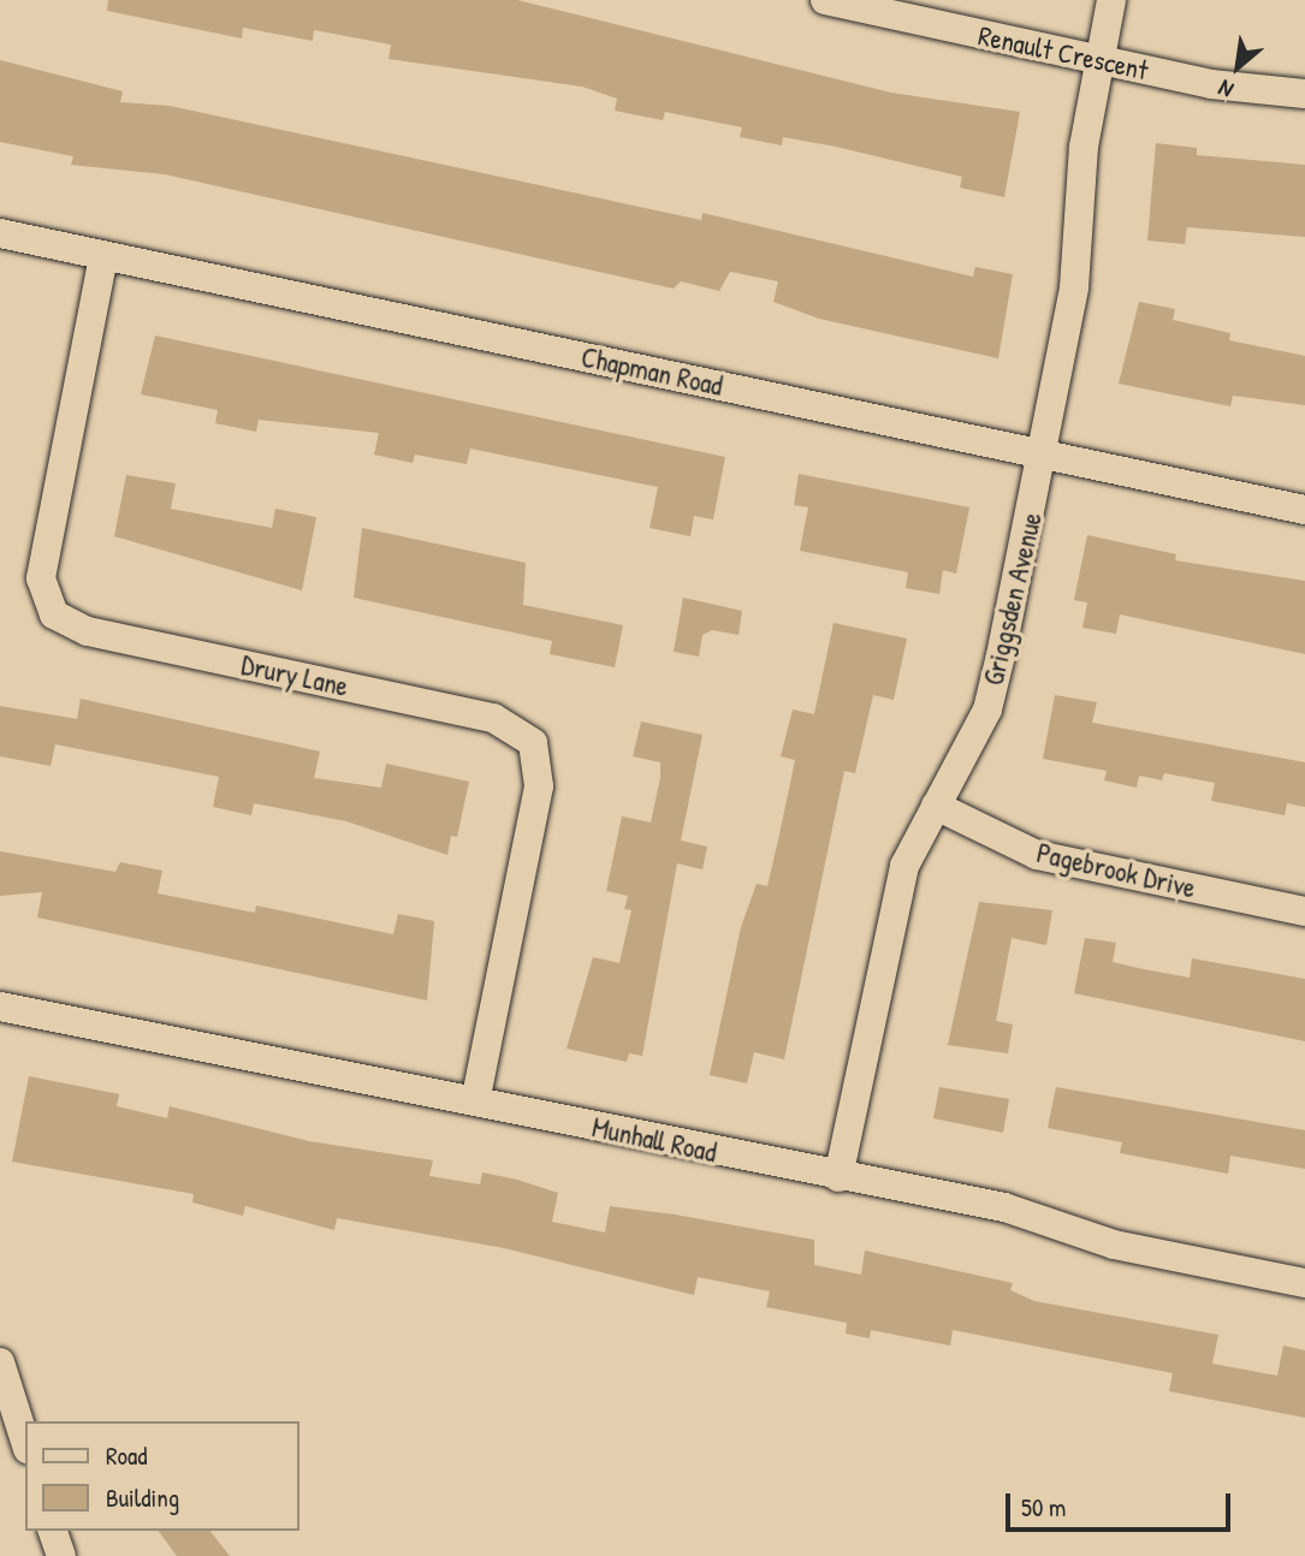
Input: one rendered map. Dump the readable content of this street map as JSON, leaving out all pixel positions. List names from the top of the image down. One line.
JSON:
{"streets":{"street":["Renault Crescent","Chapman Road","Griggsden Avenue","Drury Lane","Pagebrook Drive","Munhall Road"]},"crossings":[["Renault Crescent","Griggsden Avenue"],["Chapman Road","Griggsden Avenue"],["Chapman Road","Drury Lane"],["Griggsden Avenue","Pagebrook Drive"],["Griggsden Avenue","Munhall Road"],["Drury Lane","Munhall Road"]],"legend":["Road","Building"],"scale_bar":"50 m","north":"bottom left"}
